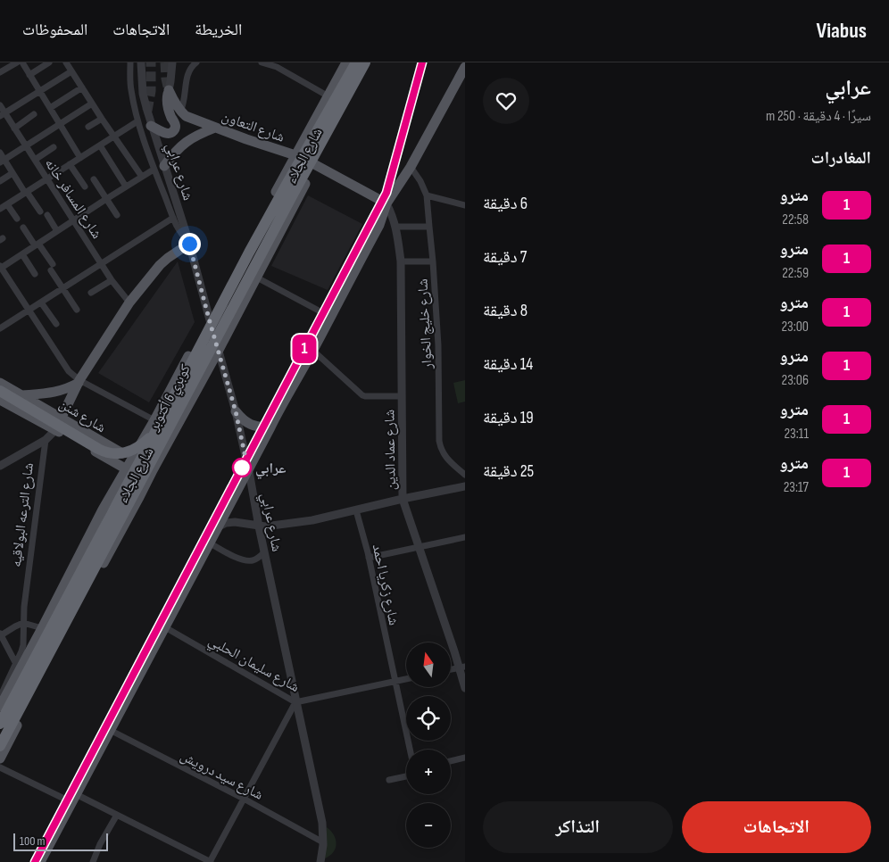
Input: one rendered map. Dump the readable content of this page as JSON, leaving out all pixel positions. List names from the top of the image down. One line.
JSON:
{"streets":{"highway":["كوبري 6 أكتوبر"],"main road":["شارع التعاون","شارع الجلاء","شارع شنن"],"street":["شارع عرابي","شارع المسافر خانه","شارع خليج الخوار","شارع عماد الدين","شارع الترعه البولاقيه","شارع زكريا احمد","شارع سليمان الحلبي","شارع سيد درويش"]},"crossings":[["شارع التعاون","شارع الجلاء"],["شارع التعاون","شارع عماد الدين"],["شارع الجلاء","شارع عرابي"],["شارع الجلاء","شارع شنن"],["شارع الجلاء","شارع الترعه البولاقيه"],["شارع عرابي","شارع سليمان الحلبي"],["شارع عرابي","شارع سيد درويش"],["شارع زكريا احمد","شارع سليمان الحلبي"]],"places":["عرابي"],"lines":["metro line 1"],"scale_bar":"100 m","north":"top","page":{"header":"Viabus","nav":["الخريطة","الاتجاهات","المحفوظات"],"heading":[["عرابي","سيرًا · 4 دقيقة · 250 m"],"المغادرات"],"on_map":"1","list":[{"mark":"1","name":"مترو","note":"22:58","value":"6 دقيقة"},{"mark":"1","name":"مترو","note":"22:59","value":"7 دقيقة"},{"mark":"1","name":"مترو","note":"23:00","value":"8 دقيقة"},{"mark":"1","name":"مترو","note":"23:06","value":"14 دقيقة"},{"mark":"1","name":"مترو","note":"23:11","value":"19 دقيقة"},{"mark":"1","name":"مترو","note":"23:17","value":"25 دقيقة"}],"map_buttons":["+","−"],"buttons":["الاتجاهات","التذاكر"],"scale":"100 m"}}
